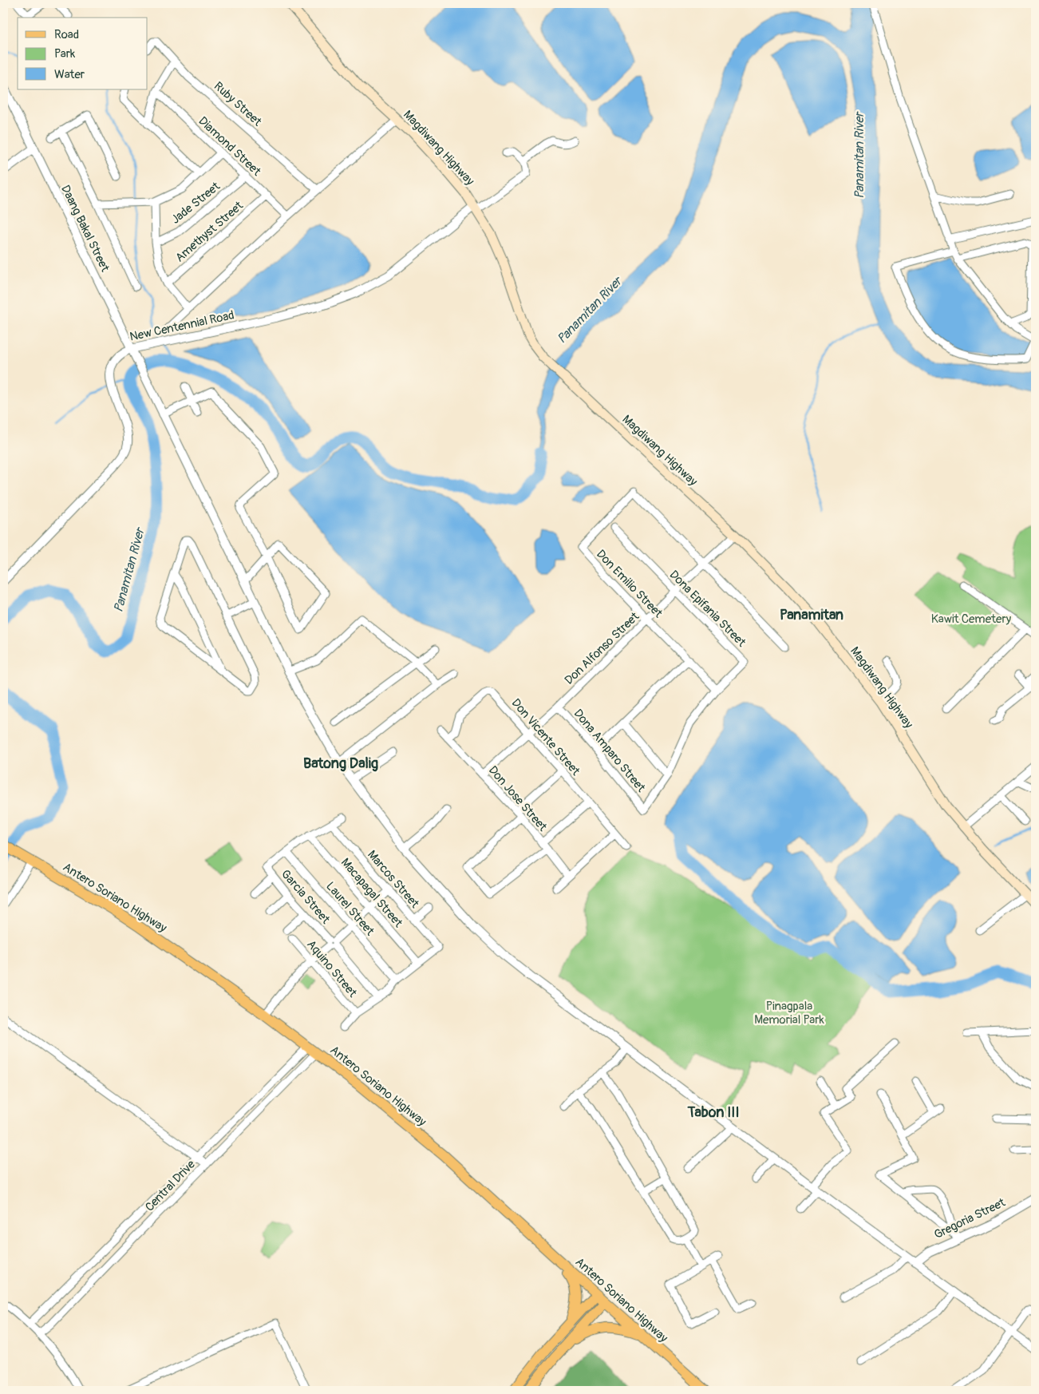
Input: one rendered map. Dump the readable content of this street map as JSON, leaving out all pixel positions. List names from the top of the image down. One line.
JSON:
{"streets":{"main road":["Magdiwang Highway","Antero Soriano Highway"],"street":["Ruby Street","Diamond Street","Jade Street","Daang Bakal Street","Amethyst Street","New Centennial Road","Don Emilio Street","Dona Epifania Street","Don Alfonso Street","Don Vicente Street","Dona Amparo Street","Don Jose Street","Marcos Street","Macapagal Street","Garcia Street","Laurel Street","Aquino Street","Central Drive","Gregoria Street"]},"crossings":[["Diamond Street","Jade Street"],["Diamond Street","Amethyst Street"],["Magdiwang Highway","New Centennial Road"],["Magdiwang Highway","Don Alfonso Street"],["Daang Bakal Street","New Centennial Road"],["Daang Bakal Street","Gregoria Street"],["Don Emilio Street","Dona Epifania Street"],["Don Emilio Street","Don Alfonso Street"],["Dona Epifania Street","Don Alfonso Street"],["Dona Epifania Street","Dona Amparo Street"],["Don Alfonso Street","Don Vicente Street"],["Don Alfonso Street","Dona Amparo Street"],["Don Alfonso Street","Don Jose Street"],["Don Vicente Street","Don Jose Street"],["Marcos Street","Macapagal Street"],["Garcia Street","Laurel Street"],["Antero Soriano Highway","Central Drive"]],"districts":["Panamitan","Batong Dalig","Tabon III"],"water":["Panamitan River"],"parks":["Kawit Cemetery","Pinagpala Memorial Park"],"legend":["Road","Park","Water"]}
